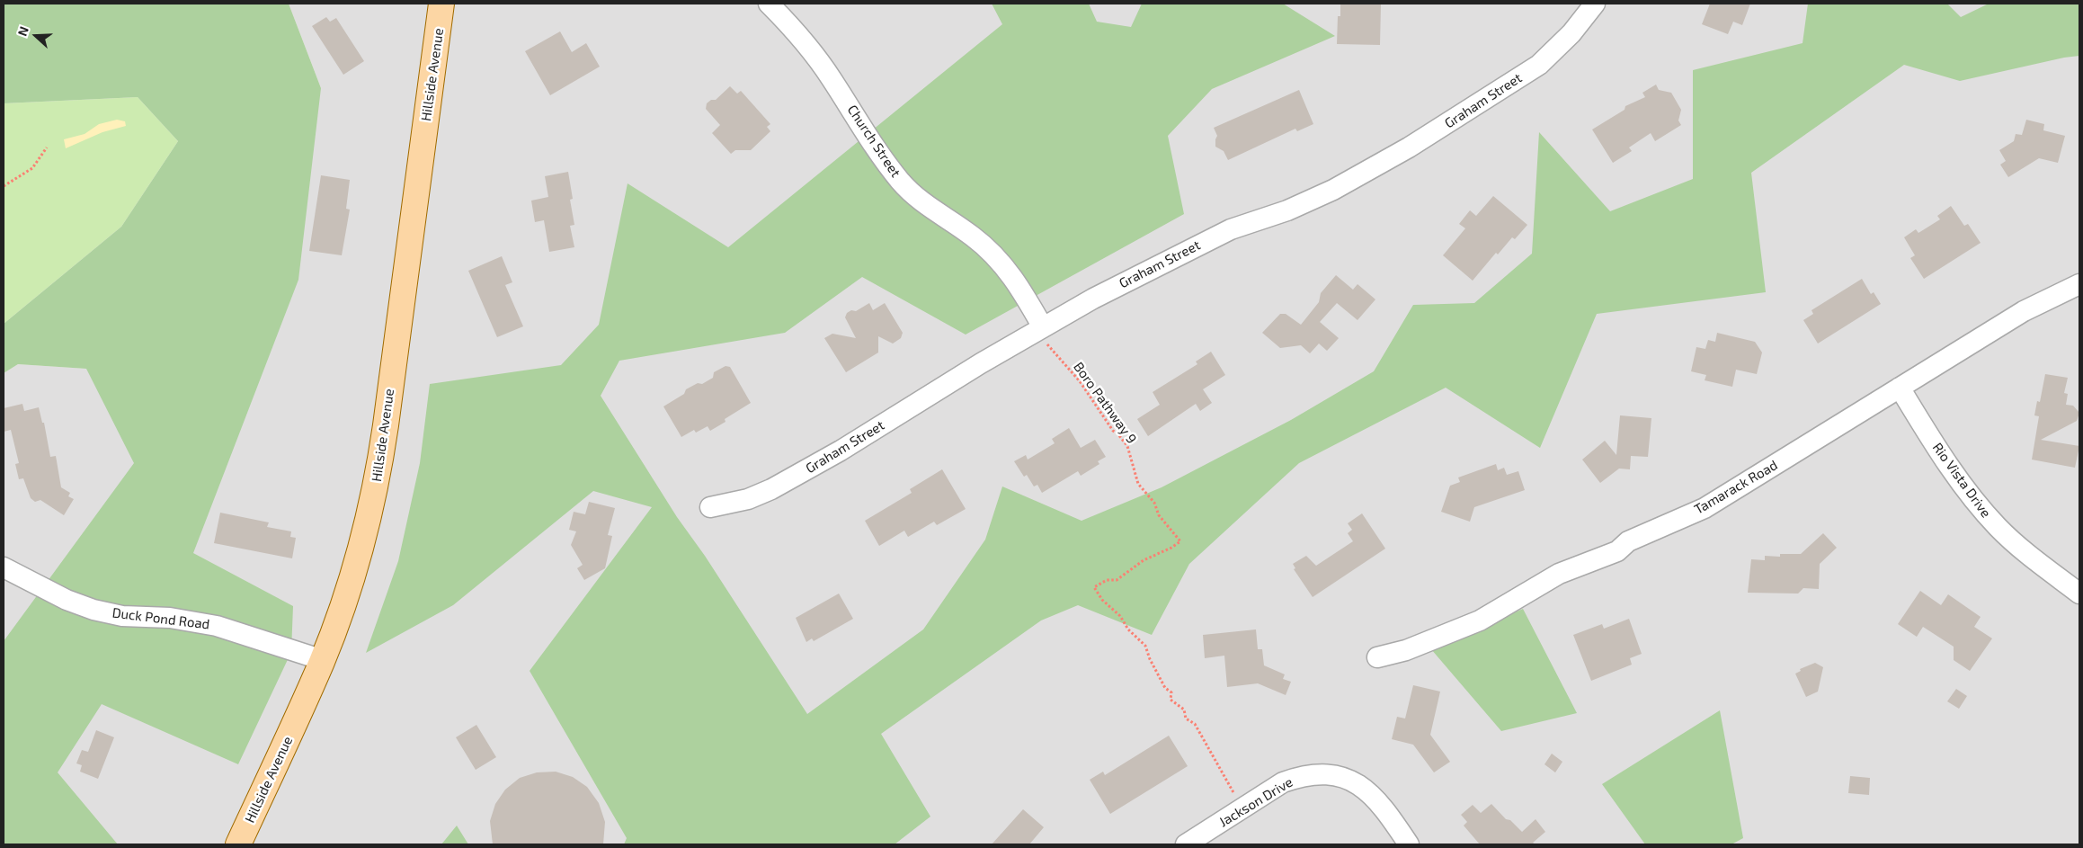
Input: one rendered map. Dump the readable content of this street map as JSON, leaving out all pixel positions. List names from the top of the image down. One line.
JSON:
{"streets":{"main road":["Hillside Avenue"],"street":["Graham Street","Church Street","Rio Vista Drive","Tamarack Road","Duck Pond Road","Jackson Drive"],"path":["Boro Pathway 9"]},"crossings":[["Hillside Avenue","Duck Pond Road"],["Graham Street","Church Street"],["Graham Street","Boro Pathway 9"],["Church Street","Boro Pathway 9"],["Boro Pathway 9","Jackson Drive"],["Rio Vista Drive","Tamarack Road"]],"north":"left"}
